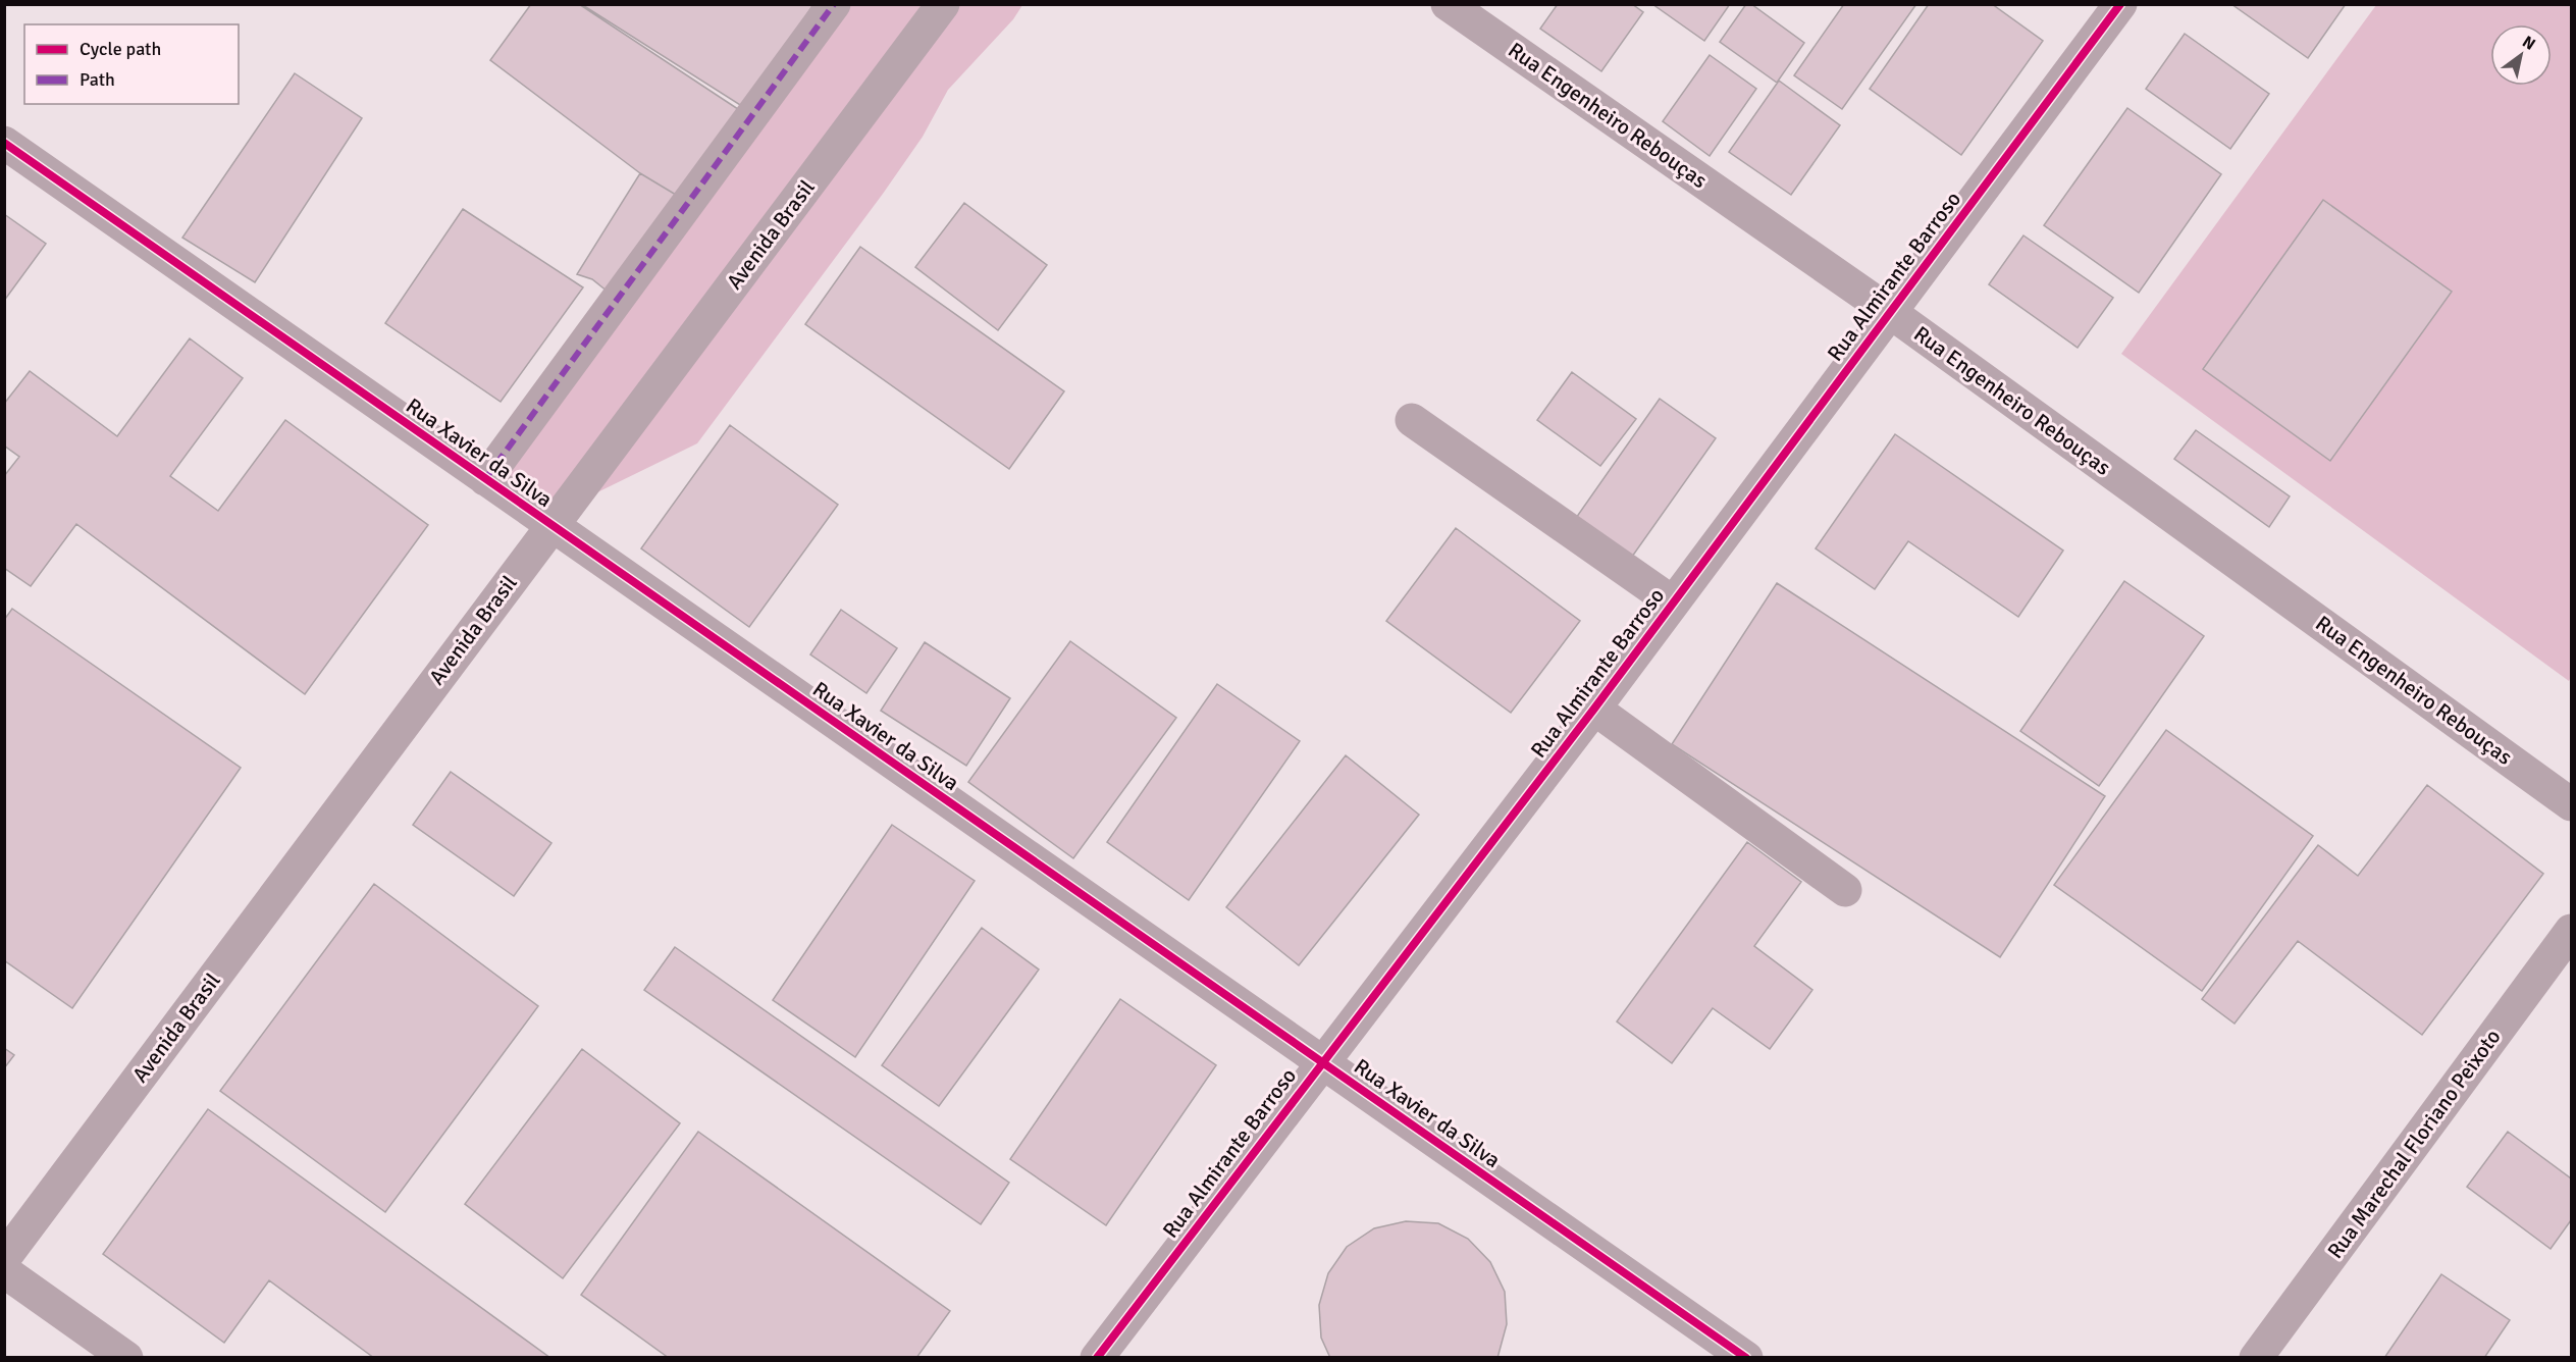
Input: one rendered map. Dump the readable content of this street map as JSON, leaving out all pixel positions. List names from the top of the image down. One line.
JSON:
{"streets":{"street":["Rua Engenheiro Rebouças","Avenida Brasil","Rua Almirante Barroso","Rua Xavier da Silva","Rua Marechal Floriano Peixoto"]},"crossings":[["Rua Engenheiro Rebouças","Rua Almirante Barroso"],["Avenida Brasil","Rua Xavier da Silva"],["Rua Almirante Barroso","Rua Xavier da Silva"]],"legend":["Cycle path","Path"],"north":"top right"}
